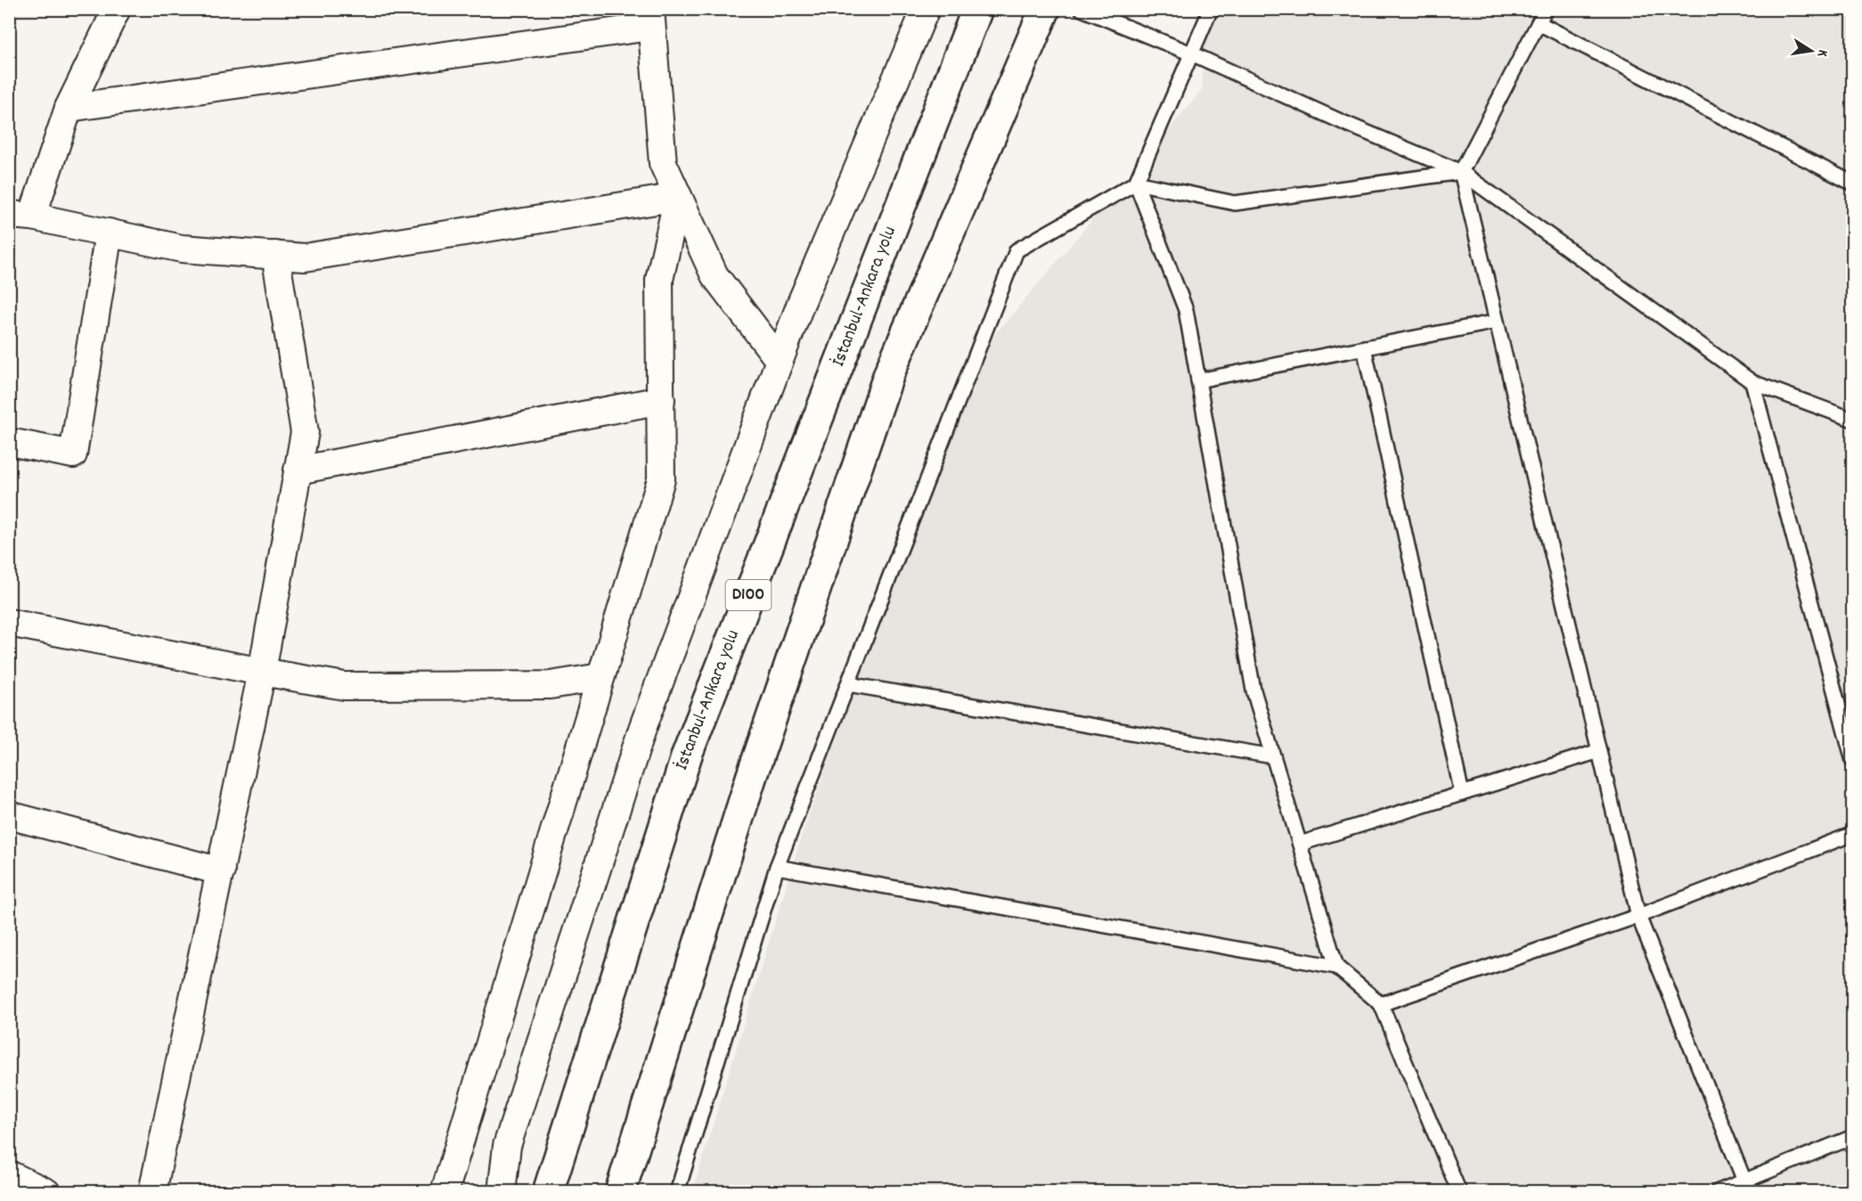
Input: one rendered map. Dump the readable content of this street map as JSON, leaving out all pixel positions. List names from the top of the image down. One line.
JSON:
{"streets":{"highway":["İstanbul-Ankara yolu","D100"]},"north":"right"}
